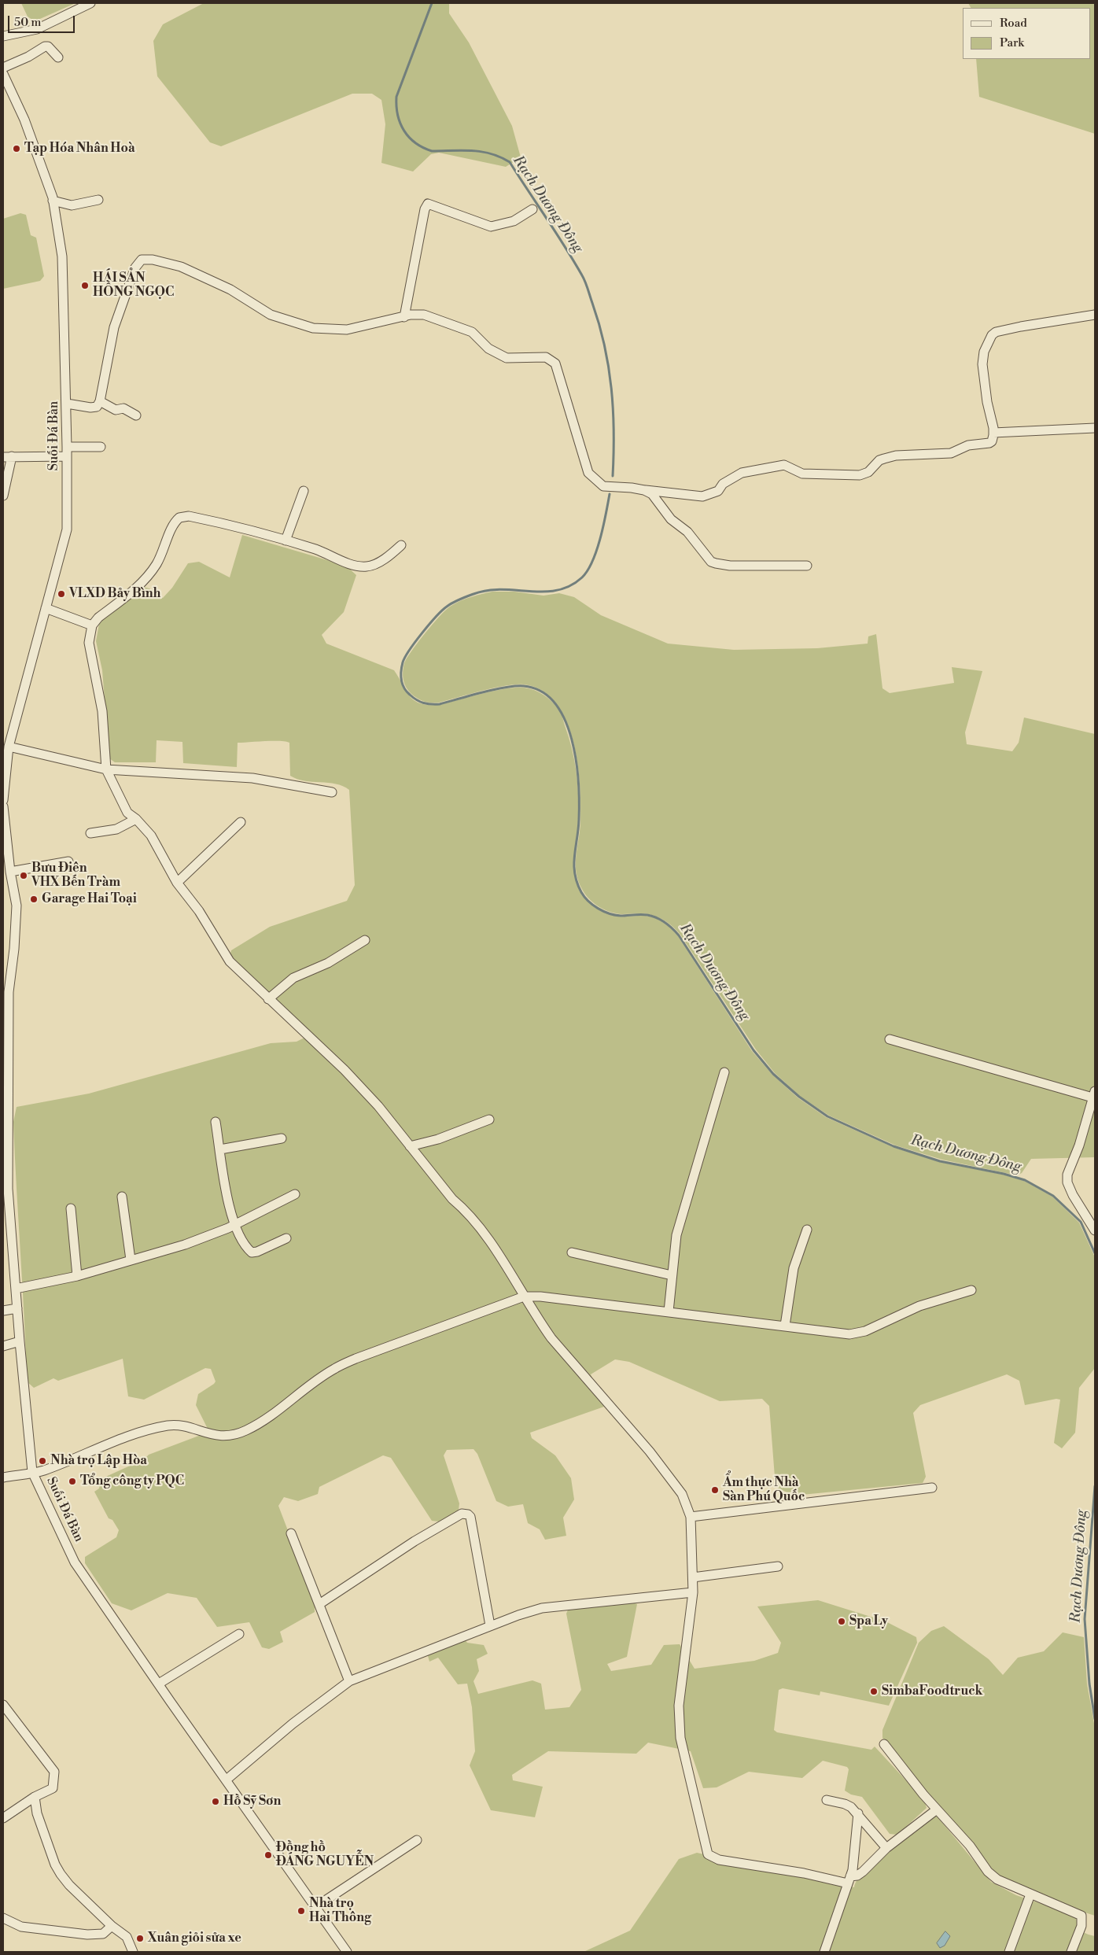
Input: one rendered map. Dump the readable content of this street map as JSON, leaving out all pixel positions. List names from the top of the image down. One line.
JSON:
{"streets":{"street":["Suối Đá Bàn"]},"water":["Rạch Dương Đông"],"places":["Tạp Hóa Nhân Hoà","HÁI SẢN HỒNG NGỌC","VLXD Bảy Bình","Bưu Điện VHX Bến Tràm","Garage Hai Toại","Nhà trọ Lập Hòa","Tổng công ty PQC","Ẩm thực Nhà Sàn Phú Quốc","Spa Ly","SimbaFoodtruck","Hồ Sỹ Sơn","Đồng hồ ĐÁNG NGUYỄN","Nhà trọ Hai Thông","Xuân giỏi sửa xe"],"legend":["Road","Park"],"scale_bar":"50 m"}
